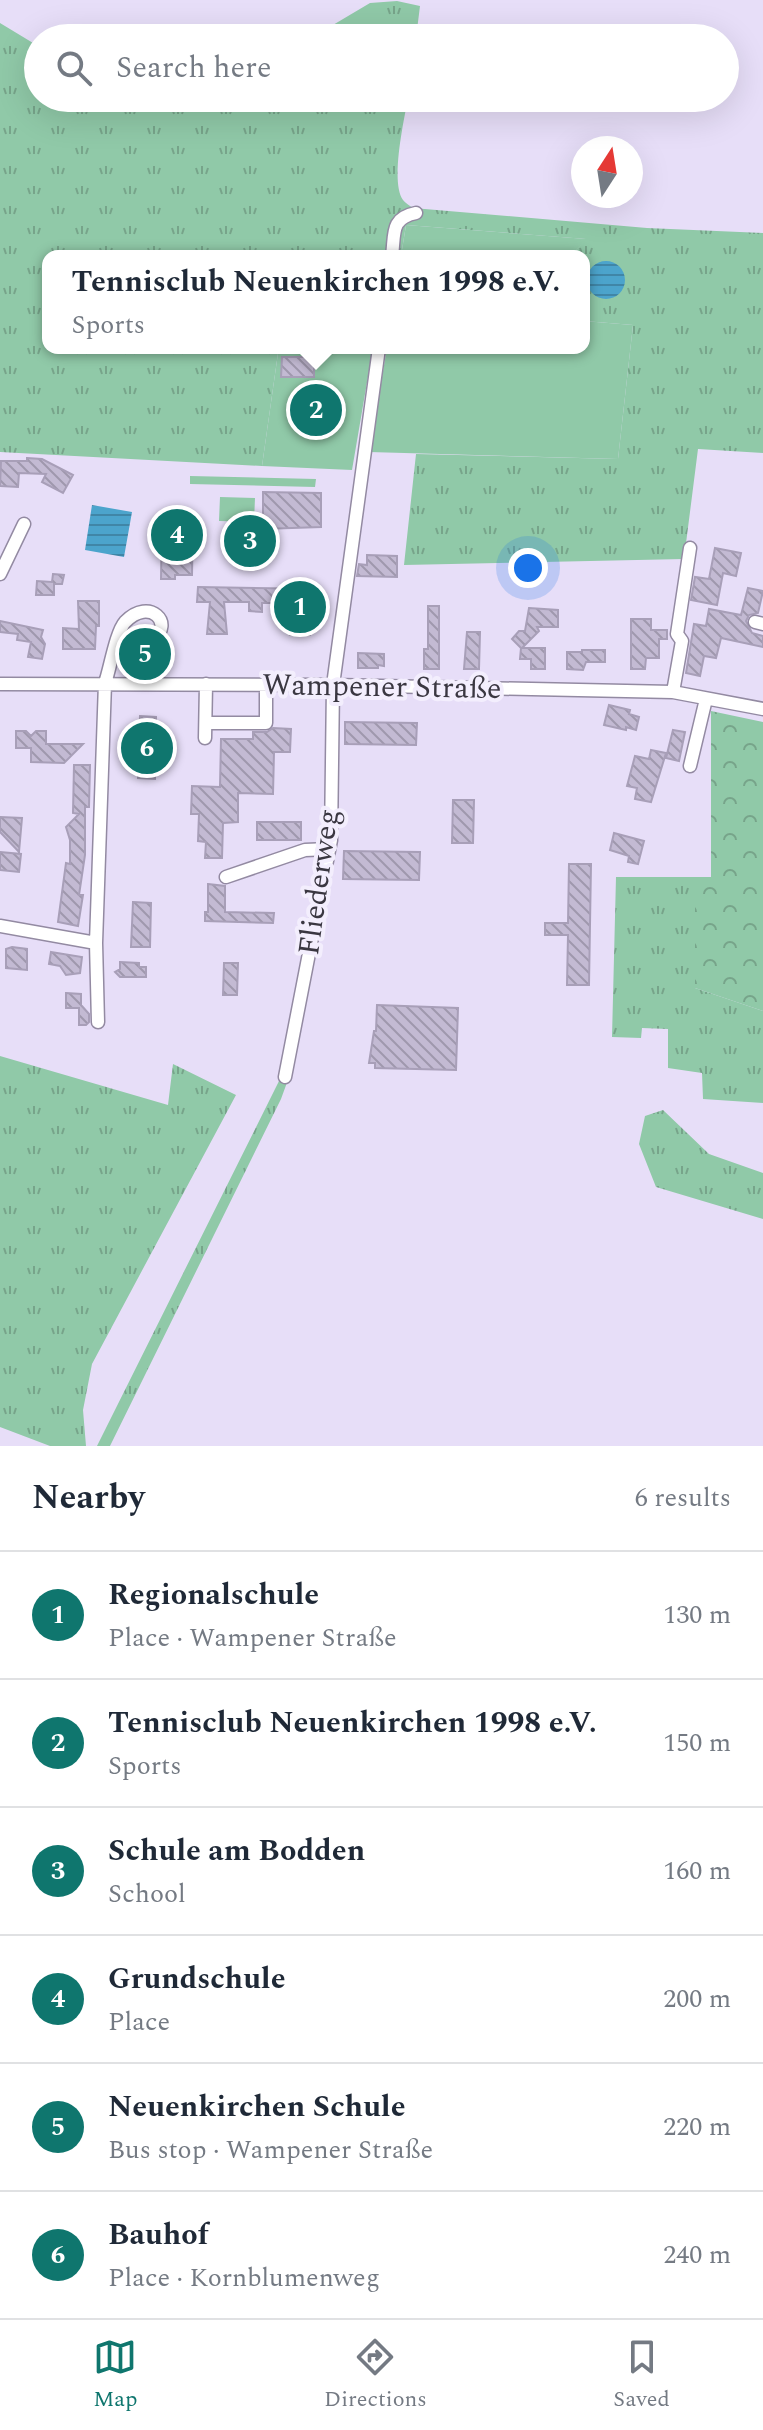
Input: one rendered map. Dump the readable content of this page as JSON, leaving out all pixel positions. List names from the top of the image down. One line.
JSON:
{"streets":{"street":["Wampener Straße","Fliederweg"]},"crossings":[["Wampener Straße","Fliederweg"]],"north":"top","page":{"search":"Search here","popup":["Tennisclub Neuenkirchen 1998 e.V.","Sports"],"pins":["2","4","3","1","5","6"],"heading":["Nearby","6 results"],"list":[{"mark":"1","name":"Regionalschule","note":"Place · Wampener Straße","value":"130 m"},{"mark":"2","name":"Tennisclub Neuenkirchen 1998 e.V.","note":"Sports","value":"150 m"},{"mark":"3","name":"Schule am Bodden","note":"School","value":"160 m"},{"mark":"4","name":"Grundschule","note":"Place","value":"200 m"},{"mark":"5","name":"Neuenkirchen Schule","note":"Bus stop · Wampener Straße","value":"220 m"},{"mark":"6","name":"Bauhof","note":"Place · Kornblumenweg","value":"240 m"}],"nav":["Map","Directions","Saved"]}}
